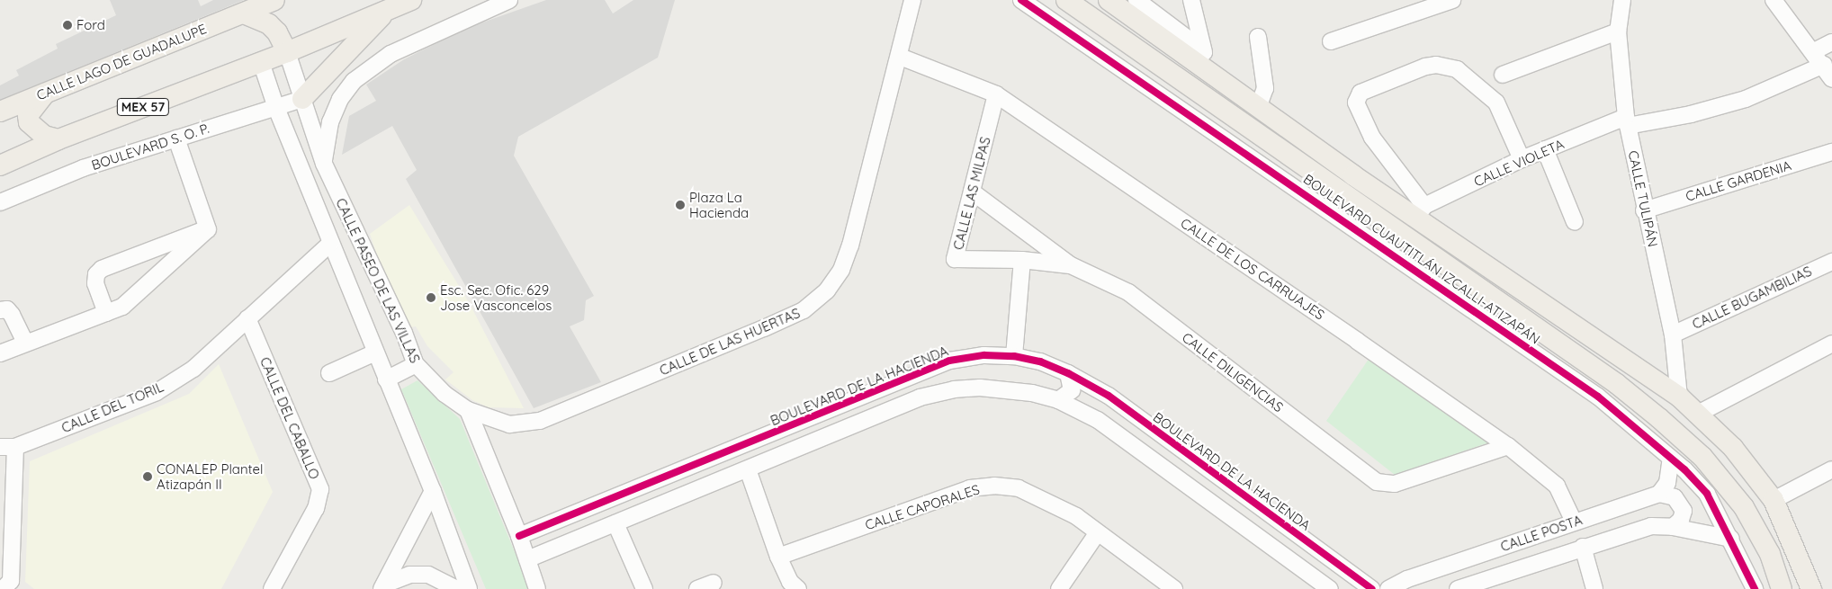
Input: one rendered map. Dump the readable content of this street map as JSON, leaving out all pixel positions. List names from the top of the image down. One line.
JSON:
{"streets":{"main road":["CALLE LAGO DE GUADALUPE","MEX 57","BOULEVARD CUAUTITLÁN IZCALLI-ATIZAPÁN"],"street":["BOULEVARD S. O. P.","CALLE VIOLETA","CALLE GARDENIA","CALLE LAS MILPAS","CALLE TULIPÁN","CALLE DE LOS CARRUAJES","CALLE PASEO DE LAS VILLAS","CALLE BUGAMBILIAS","CALLE DE LAS HUERTAS","CALLE DILIGENCIAS","BOULEVARD DE LA HACIENDA","CALLE DEL TORIL","CALLE DEL CABALLO","CALLE CAPORALES","CALLE POSTA"]},"crossings":[["MEX 57","CALLE PASEO DE LAS VILLAS"],["BOULEVARD S. O. P.","CALLE PASEO DE LAS VILLAS"],["CALLE VIOLETA","CALLE TULIPÁN"],["CALLE GARDENIA","CALLE TULIPÁN"],["CALLE LAS MILPAS","CALLE DE LOS CARRUAJES"],["CALLE LAS MILPAS","CALLE DILIGENCIAS"],["CALLE TULIPÁN","CALLE BUGAMBILIAS"],["BOULEVARD CUAUTITLÁN IZCALLI-ATIZAPÁN","CALLE POSTA"],["CALLE DE LOS CARRUAJES","CALLE DE LAS HUERTAS"],["CALLE DE LOS CARRUAJES","CALLE DILIGENCIAS"],["CALLE DE LOS CARRUAJES","CALLE POSTA"],["CALLE PASEO DE LAS VILLAS","CALLE DE LAS HUERTAS"],["CALLE PASEO DE LAS VILLAS","CALLE DEL TORIL"],["CALLE DEL TORIL","CALLE DEL CABALLO"]],"places":["Ford","Plaza La Hacienda","Esc. Sec. Ofic. 629 Jose Vasconcelos","CONALEP Plantel Atizapán II"]}
